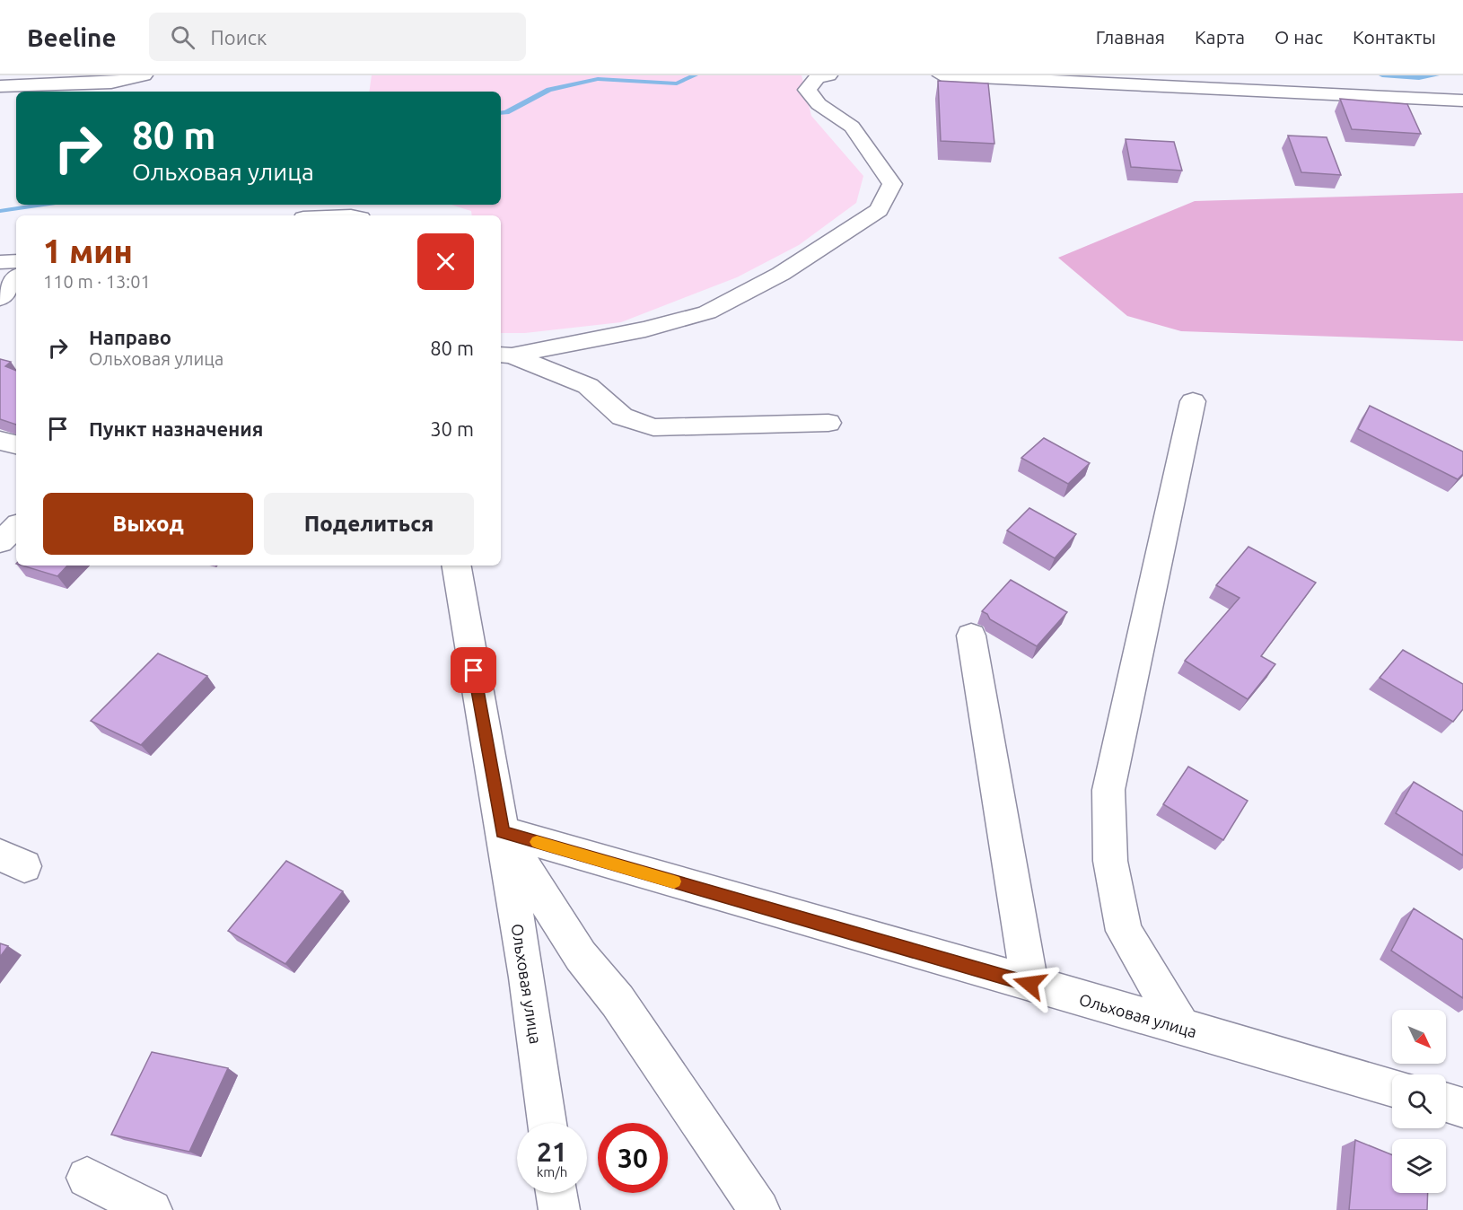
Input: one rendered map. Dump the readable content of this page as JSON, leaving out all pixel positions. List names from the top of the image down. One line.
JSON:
{"streets":{"street":["Ольховая улица"]},"north":"bottom right","page":{"header":"Beeline","search":"Поиск","nav":["Главная","Карта","О нас","Контакты"],"turn":["80 m","Ольховая улица"],"heading":["1 мин","110 m · 13:01"],"list":[{"name":"Направо","note":"Ольховая улица","value":"80 m"},{"name":"Пункт назначения","value":"30 m"}],"buttons":["Выход","Поделиться"],"speed":"21 km/h","limit":"30"}}
